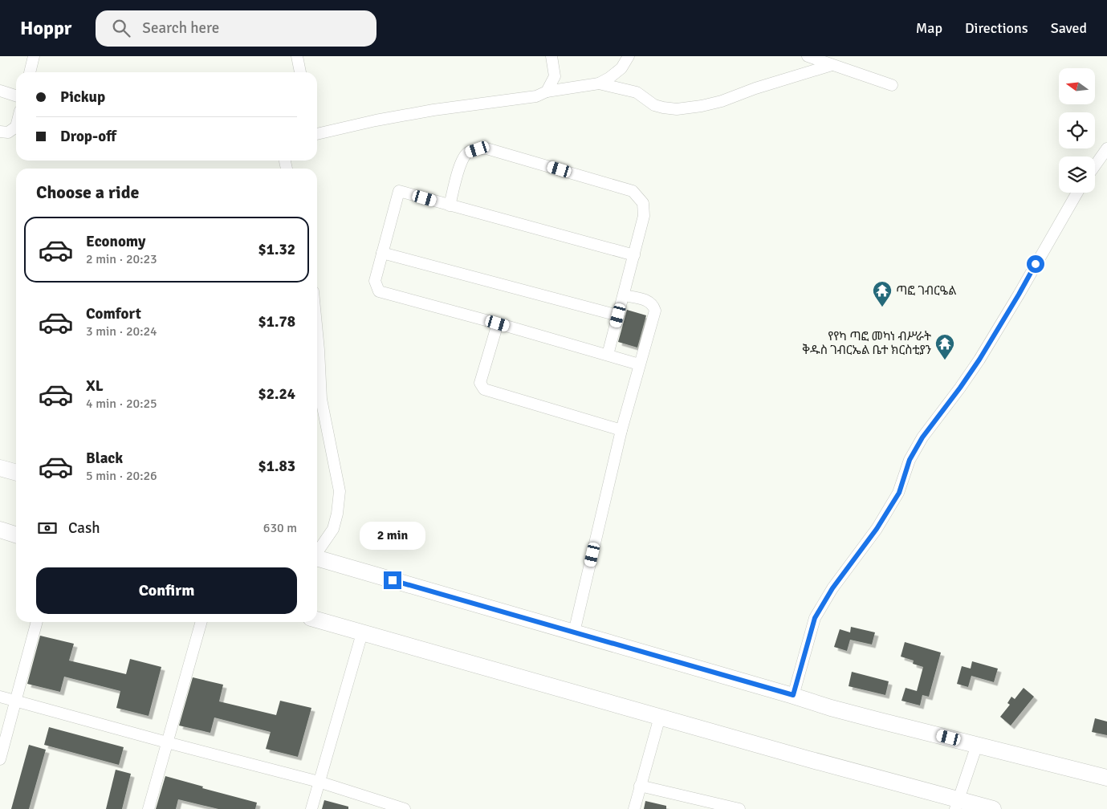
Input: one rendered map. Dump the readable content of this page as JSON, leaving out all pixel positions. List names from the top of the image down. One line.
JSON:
{"places":{"temple":["ጣፎ ገብርዔል","የየካ ጣፎ መካነ ብሥራት ቅዱስ ገብርኤል ቤተ ክርስቲያን"]},"north":"left","page":{"header":"Hoppr","search":"Search here","nav":["Map","Directions","Saved"],"banner":["Pickup","Drop-off"],"heading":"Choose a ride","list":[{"name":"Economy","note":"2 min · 20:23","value":"$1.32"},{"name":"Comfort","note":"3 min · 20:24","value":"$1.78"},{"name":"XL","note":"4 min · 20:25","value":"$2.24"},{"name":"Black","note":"5 min · 20:26","value":"$1.83"}],"pay":["Cash","630 m"],"bubble":"2 min","buttons":"Confirm"}}
